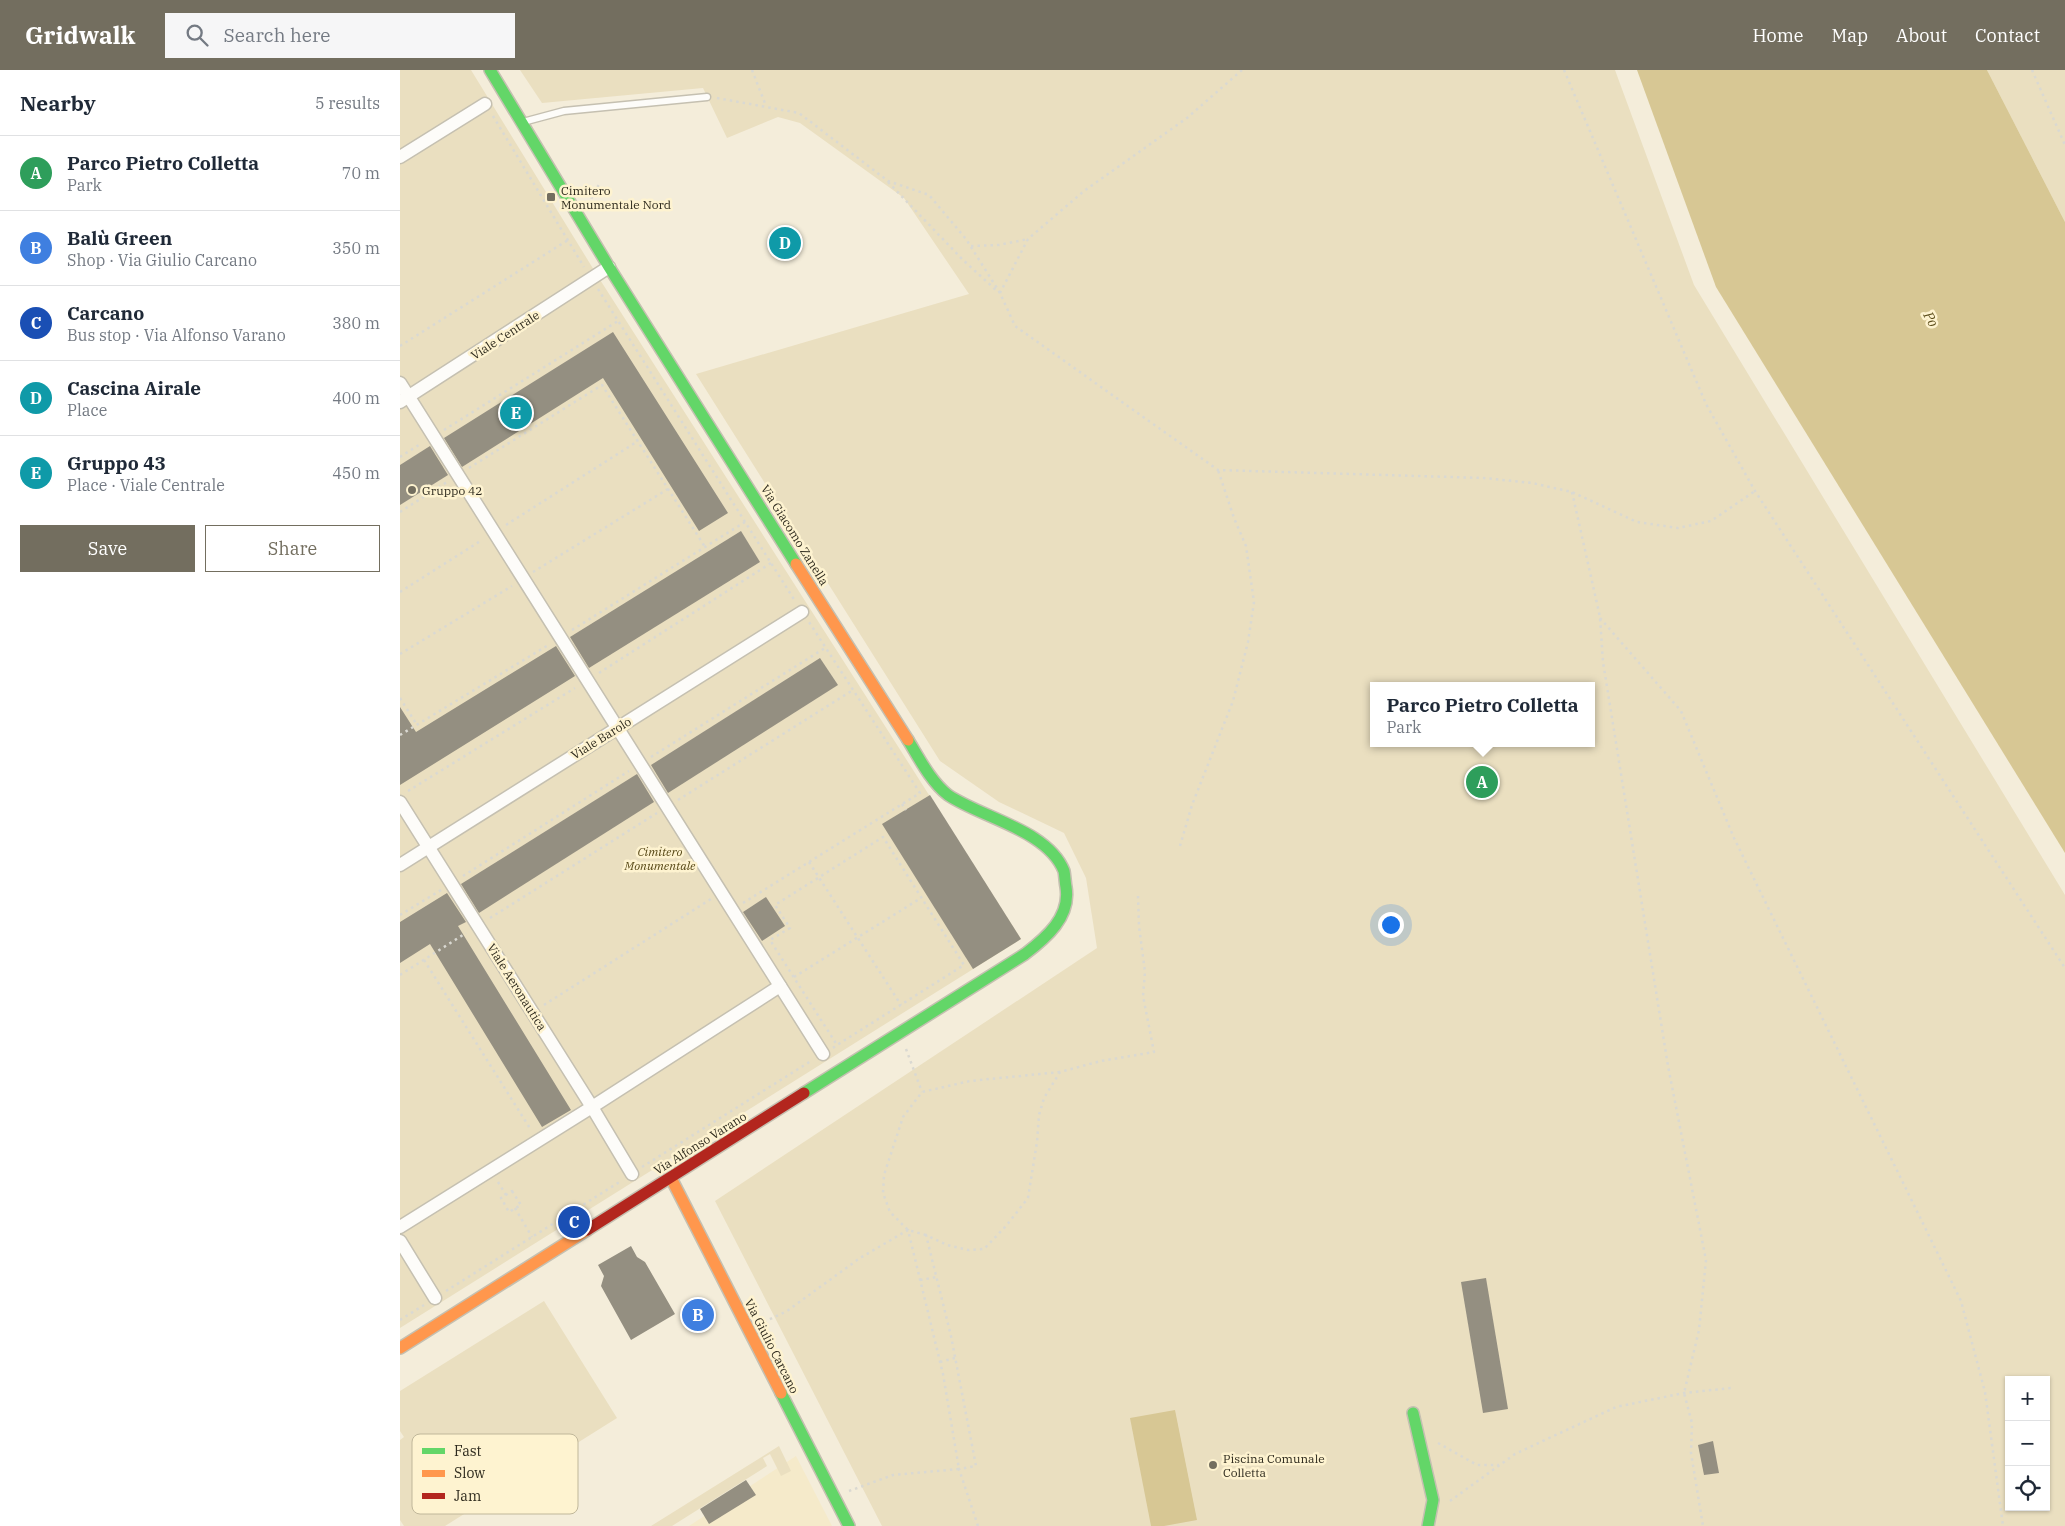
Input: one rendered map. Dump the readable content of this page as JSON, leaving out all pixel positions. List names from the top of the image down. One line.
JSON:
{"streets":{"street":["Viale Centrale","Via Giacomo Zanella","Viale Barolo","Viale Aeronautica","Via Alfonso Varano","Via Giulio Carcano"]},"crossings":[["Viale Centrale","Via Giacomo Zanella"],["Via Giacomo Zanella","Via Alfonso Varano"],["Viale Barolo","Viale Aeronautica"],["Via Alfonso Varano","Via Giulio Carcano"]],"water":["Po"],"parks":["Cimitero Monumentale"],"places":{"transit":["Cimitero Monumentale Nord"],"other":["Gruppo 42","Piscina Comunale Colletta"]},"legend":["Fast","Slow","Jam"],"page":{"header":"Gridwalk","search":"Search here","nav":["Home","Map","About","Contact"],"heading":["Nearby","5 results"],"list":[{"mark":"A","name":"Parco Pietro Colletta","note":"Park","value":"70 m"},{"mark":"B","name":"Balù Green","note":"Shop · Via Giulio Carcano","value":"350 m"},{"mark":"C","name":"Carcano","note":"Bus stop · Via Alfonso Varano","value":"380 m"},{"mark":"D","name":"Cascina Airale","note":"Place","value":"400 m"},{"mark":"E","name":"Gruppo 43","note":"Place · Viale Centrale","value":"450 m"}],"pins":["D","E","A","C","B"],"buttons":["Save","Share"],"popup":["Parco Pietro Colletta","Park"],"map_buttons":["+","−"]}}
